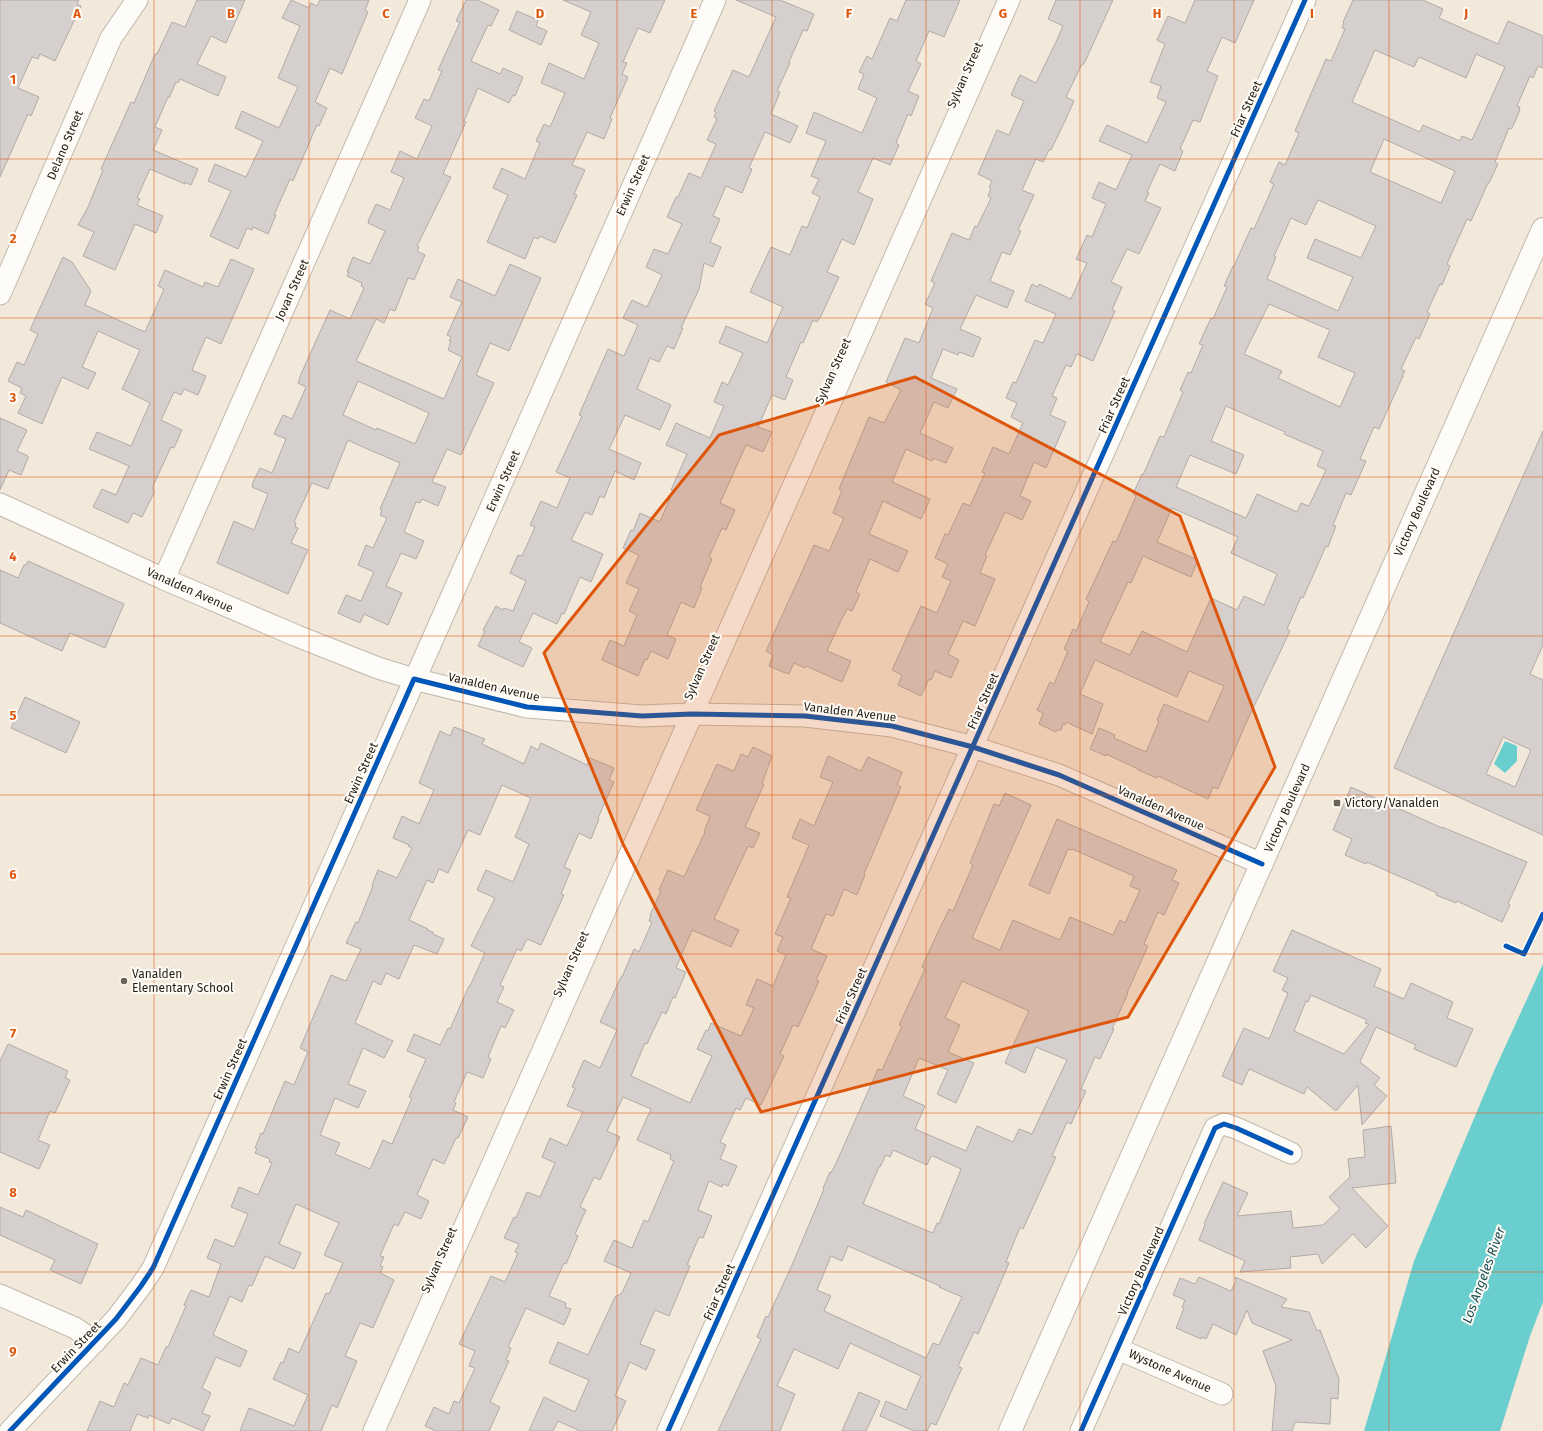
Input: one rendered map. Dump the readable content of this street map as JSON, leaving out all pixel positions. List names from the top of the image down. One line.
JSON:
{"streets":{"main road":["Victory Boulevard"],"street":["Sylvan Street","Friar Street","Delano Street","Erwin Street","Jovan Street","Vanalden Avenue","Wystone Avenue"]},"crossings":[["Sylvan Street","Vanalden Avenue"],["Friar Street","Vanalden Avenue"],["Erwin Street","Vanalden Avenue"],["Jovan Street","Vanalden Avenue"],["Victory Boulevard","Vanalden Avenue"],["Victory Boulevard","Wystone Avenue"]],"water":["Los Angeles River"],"places":{"transit":["Victory/Vanalden"],"other":["Vanalden Elementary School"]},"grid":{"columns":["A","B","C","D","E","F","G","H","I","J"],"rows":["1","2","3","4","5","6","7","8","9"]}}
